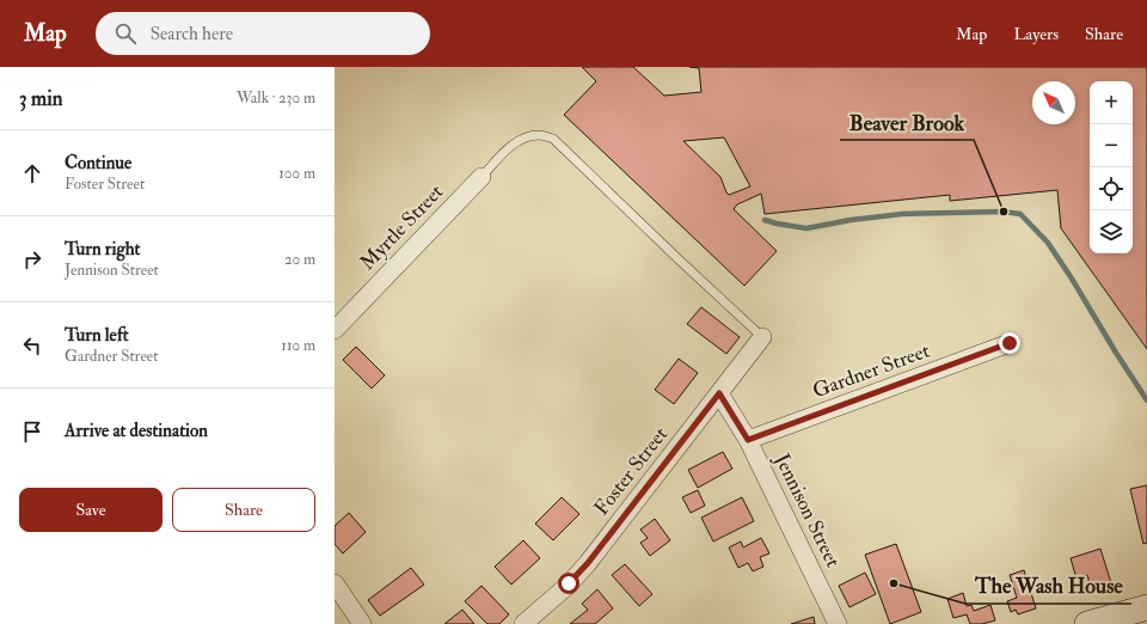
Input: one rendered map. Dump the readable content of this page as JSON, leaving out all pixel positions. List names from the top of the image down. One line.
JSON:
{"streets":{"street":["Myrtle Street","Gardner Street","Foster Street","Jennison Street"]},"crossings":[["Gardner Street","Jennison Street"],["Foster Street","Jennison Street"]],"places":["Beaver Brook","The Wash House"],"north":"top left","page":{"header":"Map","search":"Search here","nav":["Map","Layers","Share"],"heading":["3 min","Walk · 230 m"],"map_buttons":["+","−"],"list":[["Continue","Foster Street","100 m"],["Turn right","Jennison Street","20 m"],["Turn left","Gardner Street","110 m"],"Arrive at destination"],"buttons":["Save","Share"]}}
